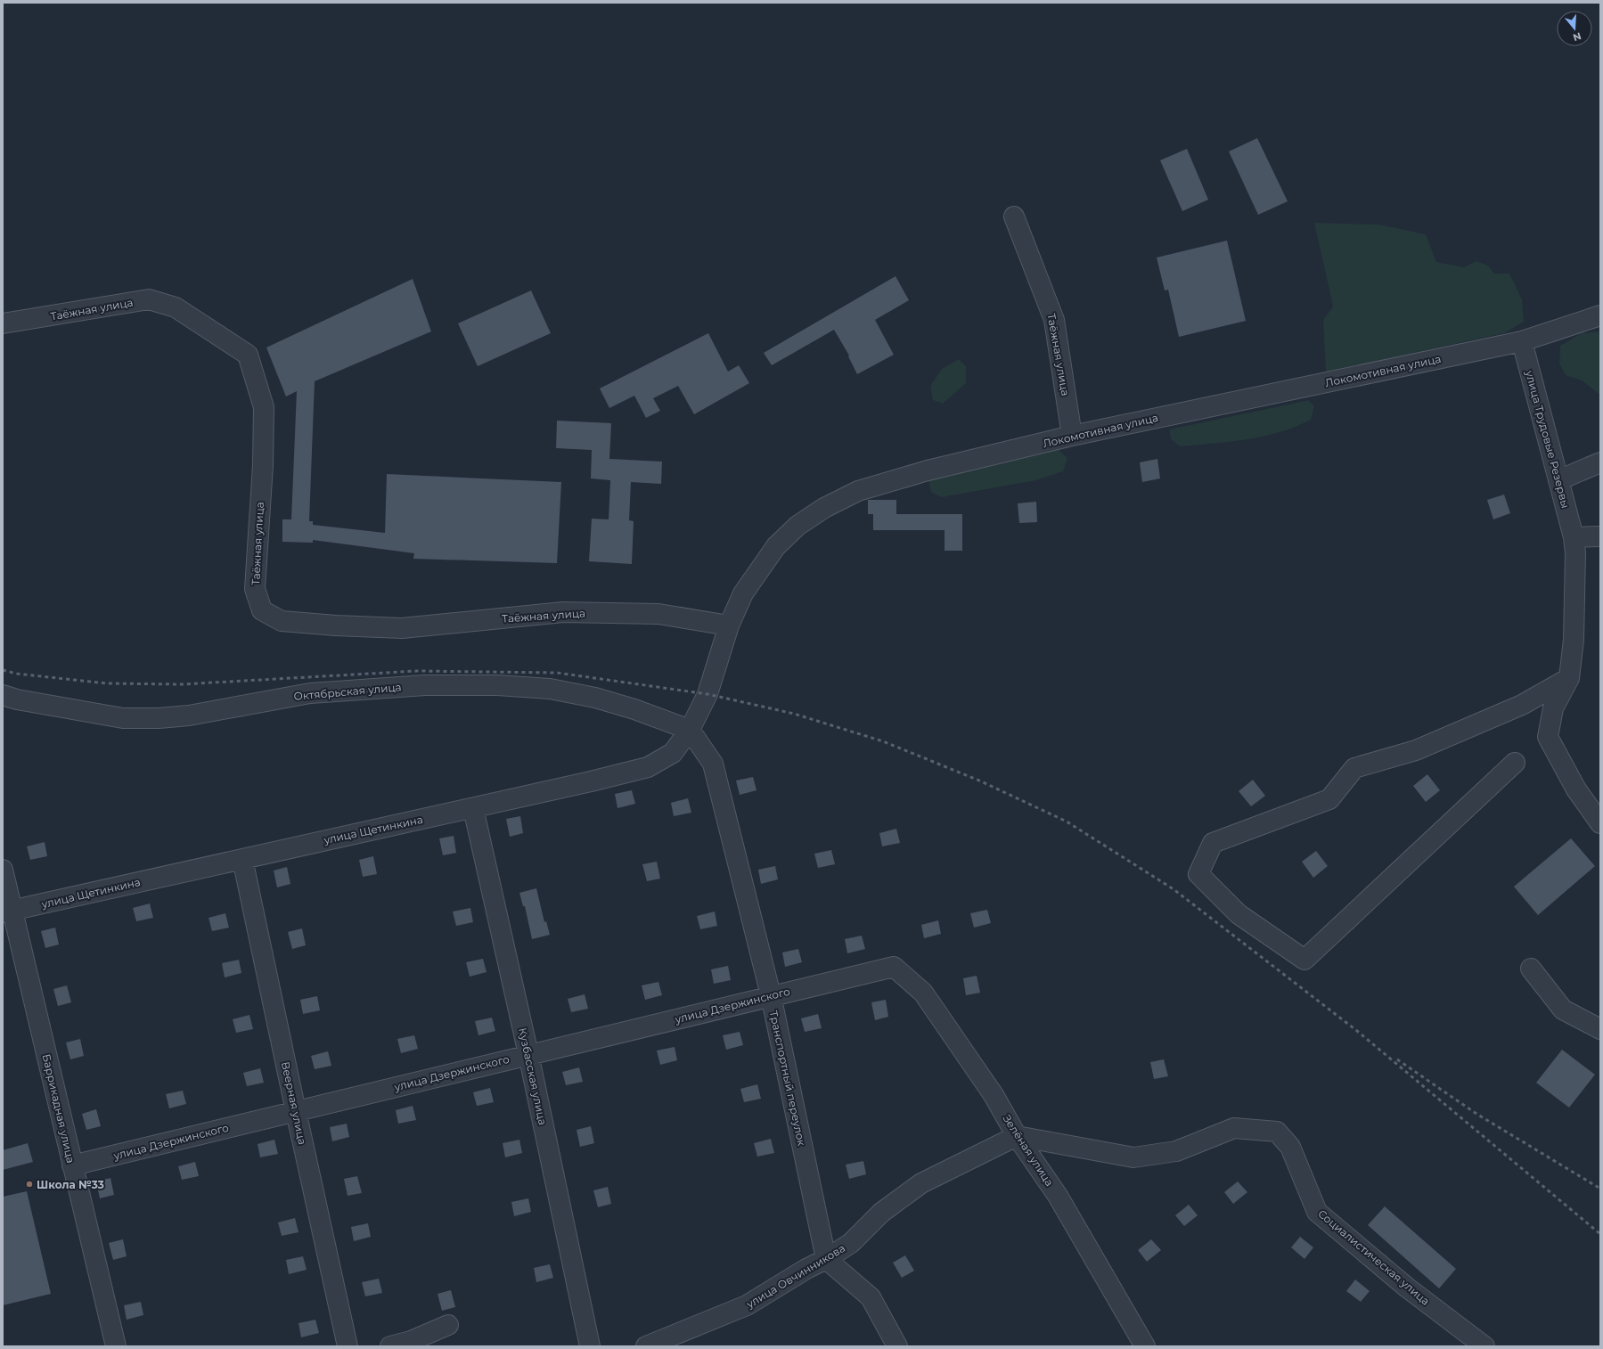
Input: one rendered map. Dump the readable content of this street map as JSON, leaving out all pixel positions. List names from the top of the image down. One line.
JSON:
{"streets":{"street":["Таёжная улица","Локомотивная улица","улица Трудовые Резервы","Октябрьская улица","улица Щетинкина","улица Дзержинского","Кузбасская улица","Транспортный переулок","Веерная улица","Баррикадная улица","Зелёная улица","Социалистическая улица","улица Овчинникова"]},"crossings":[["Таёжная улица","Локомотивная улица"],["Локомотивная улица","улица Трудовые Резервы"],["Локомотивная улица","улица Щетинкина"],["Октябрьская улица","улица Щетинкина"],["Октябрьская улица","Транспортный переулок"],["улица Щетинкина","Кузбасская улица"],["улица Щетинкина","Транспортный переулок"],["улица Щетинкина","Веерная улица"],["улица Щетинкина","Баррикадная улица"],["улица Дзержинского","Кузбасская улица"],["улица Дзержинского","Транспортный переулок"],["улица Дзержинского","Веерная улица"],["улица Дзержинского","Баррикадная улица"],["улица Дзержинского","Зелёная улица"],["Транспортный переулок","улица Овчинникова"],["Зелёная улица","Социалистическая улица"],["Зелёная улица","улица Овчинникова"],["Социалистическая улица","улица Овчинникова"]],"places":["Школа №33"],"north":"bottom"}
